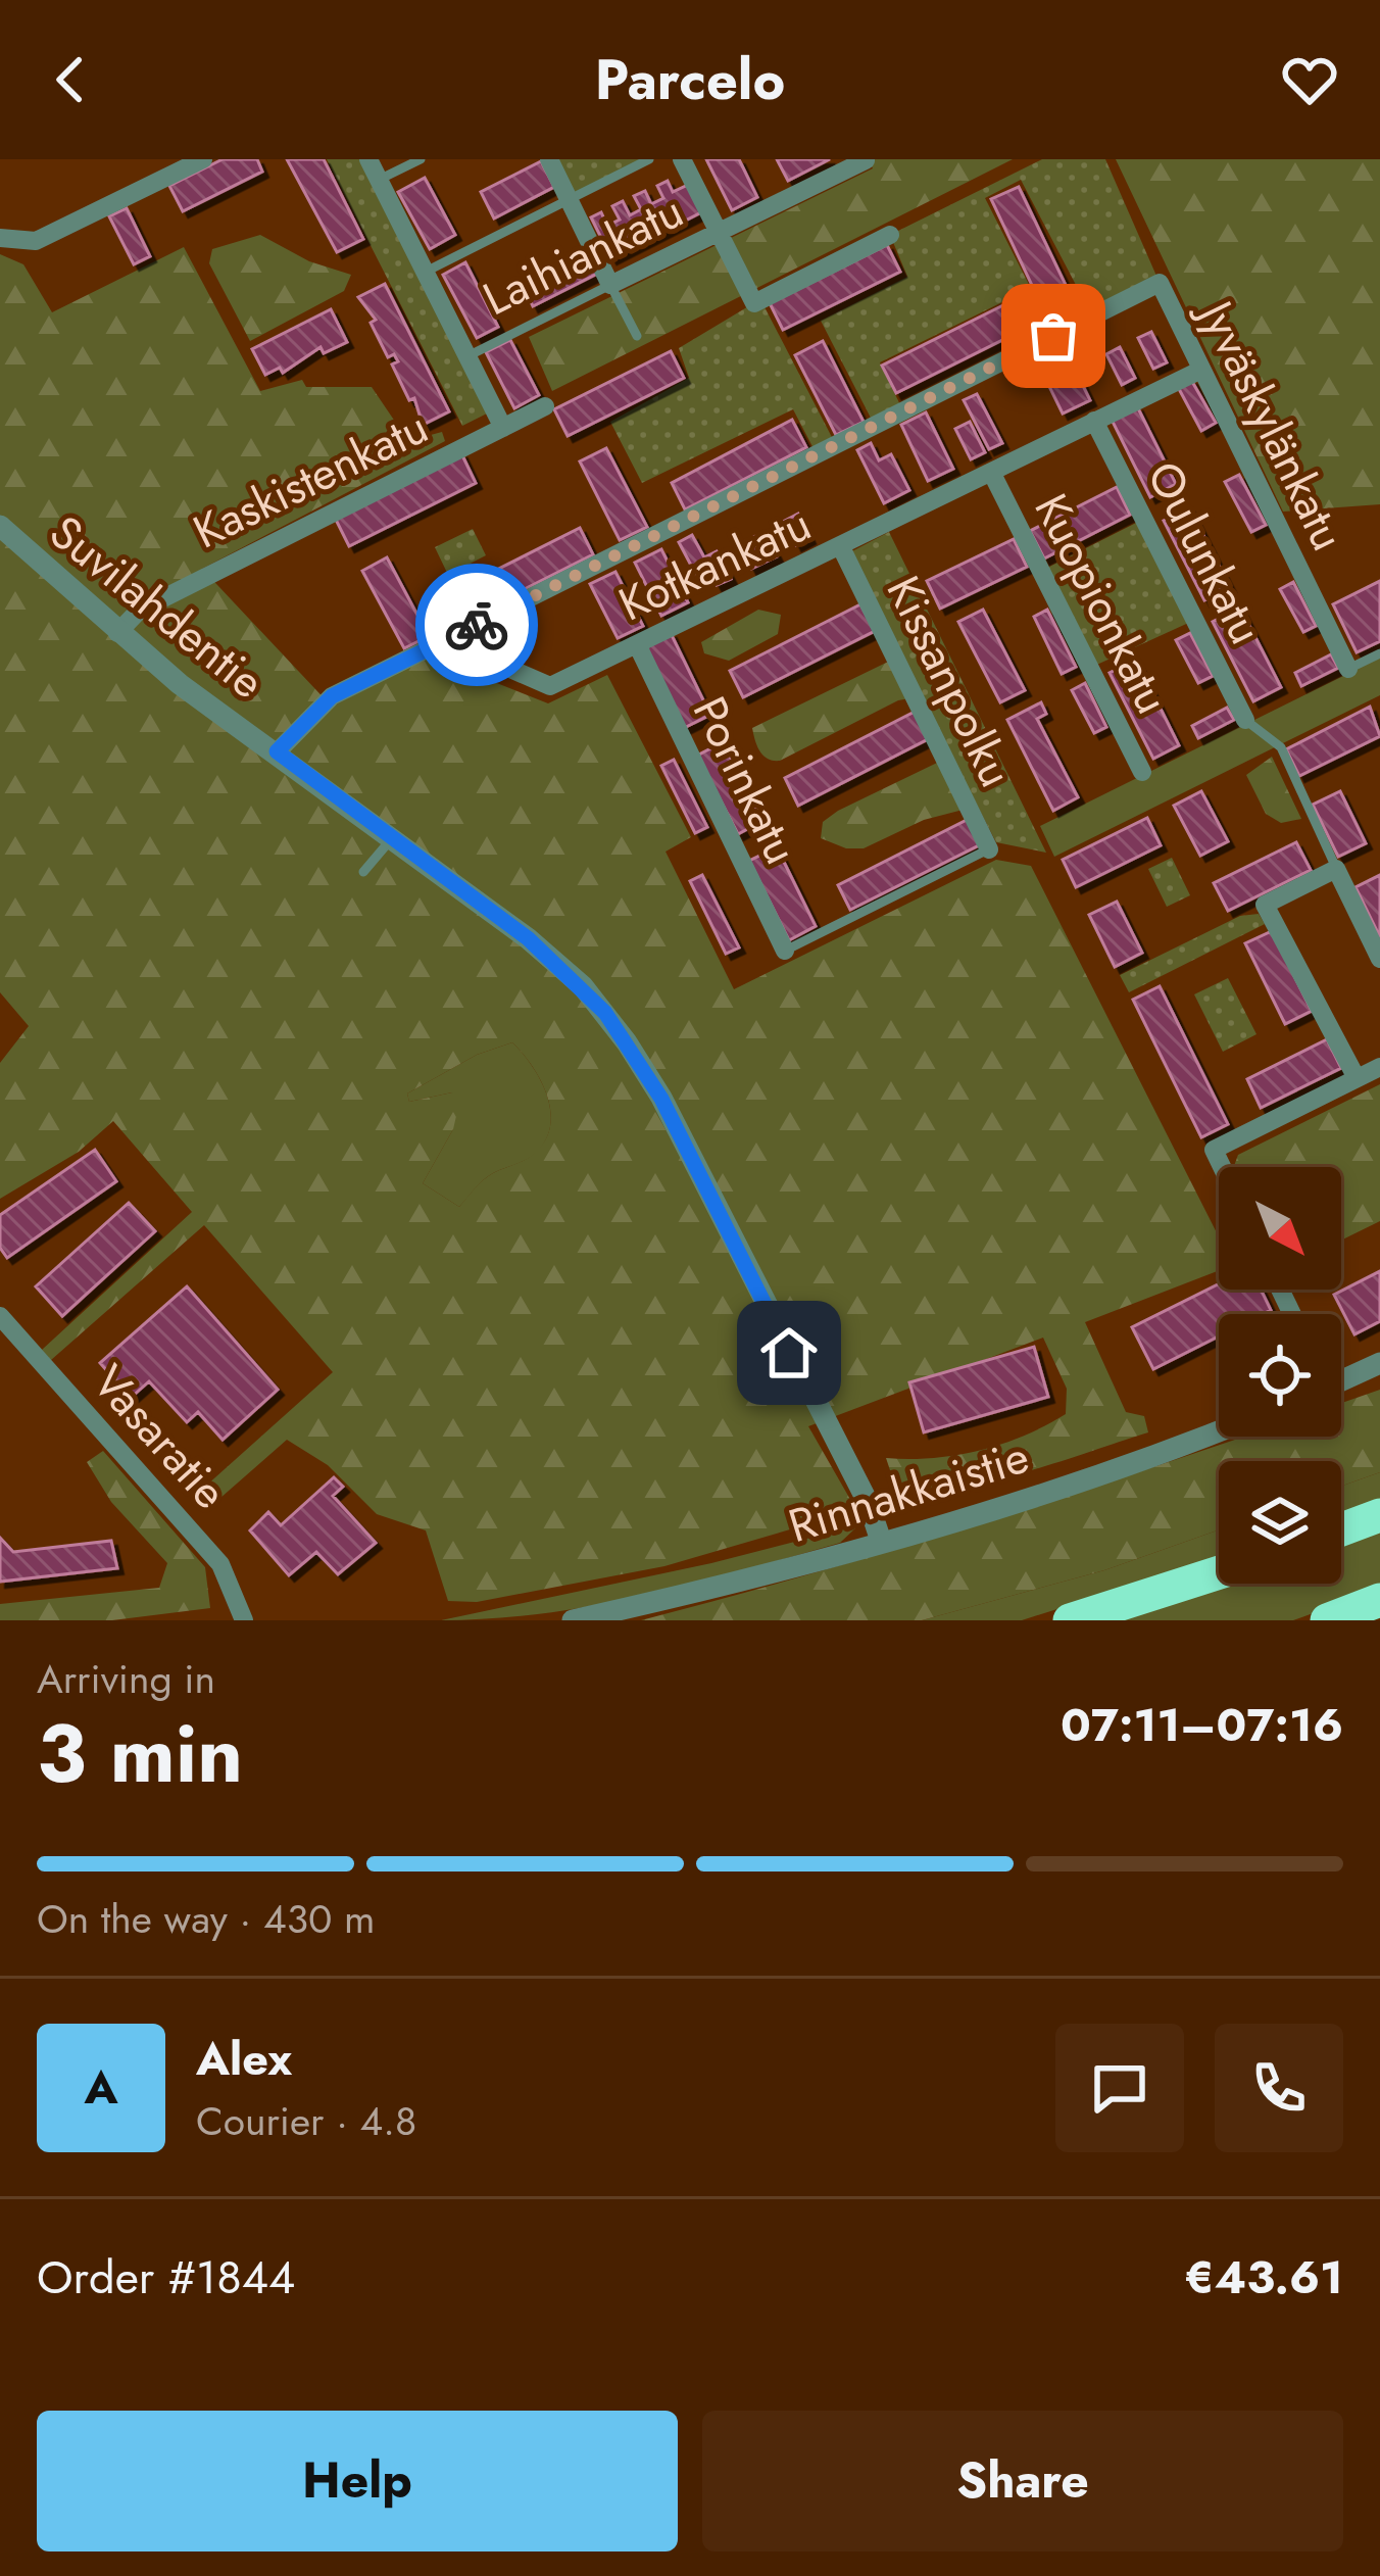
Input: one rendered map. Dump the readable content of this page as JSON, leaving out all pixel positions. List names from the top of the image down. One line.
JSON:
{"streets":{"street":["Laihiankatu","Jyväskylänkatu","Kaskistenkatu","Oulunkatu","Kotkankatu","Kuopionkatu","Suvilahdentie","Kissanpolku","Porinkatu","Vasaratie","Rinnakkaistie"]},"crossings":[["Jyväskylänkatu","Kotkankatu"],["Kaskistenkatu","Suvilahdentie"],["Oulunkatu","Kotkankatu"],["Kotkankatu","Kuopionkatu"],["Kotkankatu","Kissanpolku"],["Kotkankatu","Porinkatu"],["Suvilahdentie","Rinnakkaistie"]],"north":"bottom right","page":{"header":"Parcelo","heading":["3 min","Arriving in","07:11–07:16"],"panel":["Alex","Courier · 4.8","Order #1844","€43.61"],"bar":"On the way · 430 m","round":"A","buttons":["Help","Share"]}}
